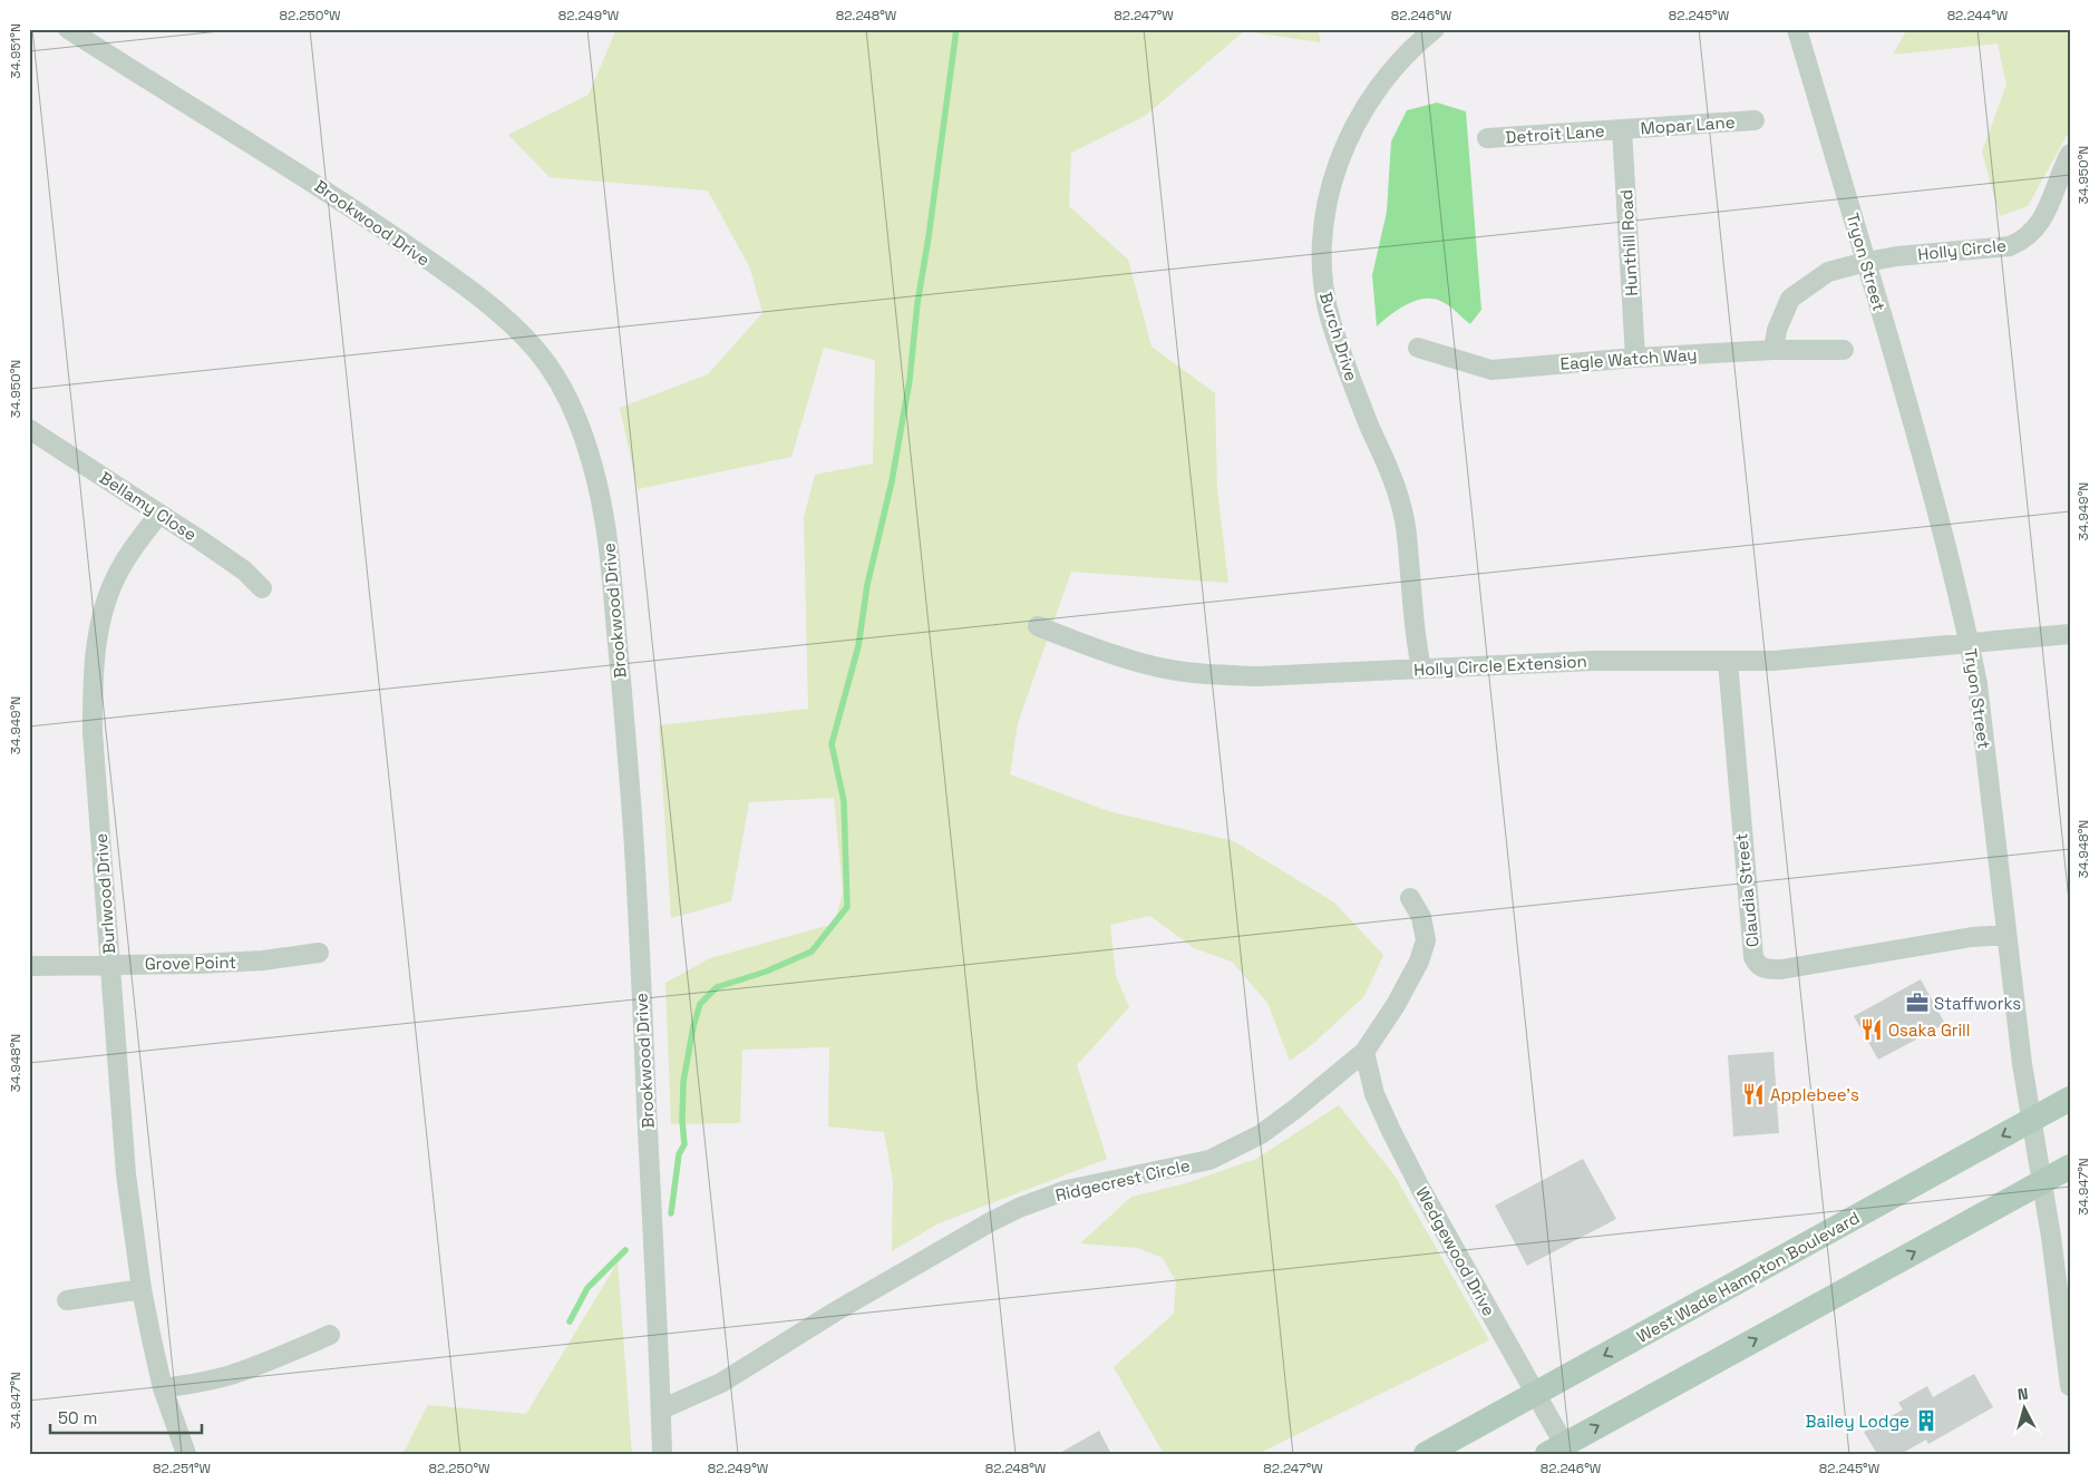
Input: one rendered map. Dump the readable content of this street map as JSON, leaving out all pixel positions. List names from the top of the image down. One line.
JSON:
{"streets":{"main road":["West Wade Hampton Boulevard"],"street":["Mopar Lane","Detroit Lane","Brookwood Drive","Hunthill Road","Holly Circle","Tryon Street","Burch Drive","Eagle Watch Way","Bellamy Close","Holly Circle Extension","Claudia Street","Burlwood Drive","Grove Point","Ridgecrest Circle","Wedgewood Drive"]},"crossings":[["Mopar Lane","Detroit Lane"],["Mopar Lane","Hunthill Road"],["Detroit Lane","Hunthill Road"],["Brookwood Drive","Ridgecrest Circle"],["Hunthill Road","Eagle Watch Way"],["Holly Circle","Tryon Street"],["Holly Circle","Eagle Watch Way"],["Tryon Street","Holly Circle Extension"],["Tryon Street","Claudia Street"],["Tryon Street","West Wade Hampton Boulevard"],["Burch Drive","Holly Circle Extension"],["Bellamy Close","Burlwood Drive"],["Holly Circle Extension","Claudia Street"],["Burlwood Drive","Grove Point"],["Ridgecrest Circle","Wedgewood Drive"],["Wedgewood Drive","West Wade Hampton Boulevard"]],"places":{"office":["Staffworks"],"restaurant":["Osaka Grill","Applebee's"],"building":["Bailey Lodge"]},"scale_bar":"50 m","north":"top","coordinates":["82.250°W","82.249°W","82.248°W","82.247°W","82.246°W","82.245°W","82.244°W","34.951°N","34.950°N","34.949°N","34.948°N","34.947°N","82.251°W"]}
